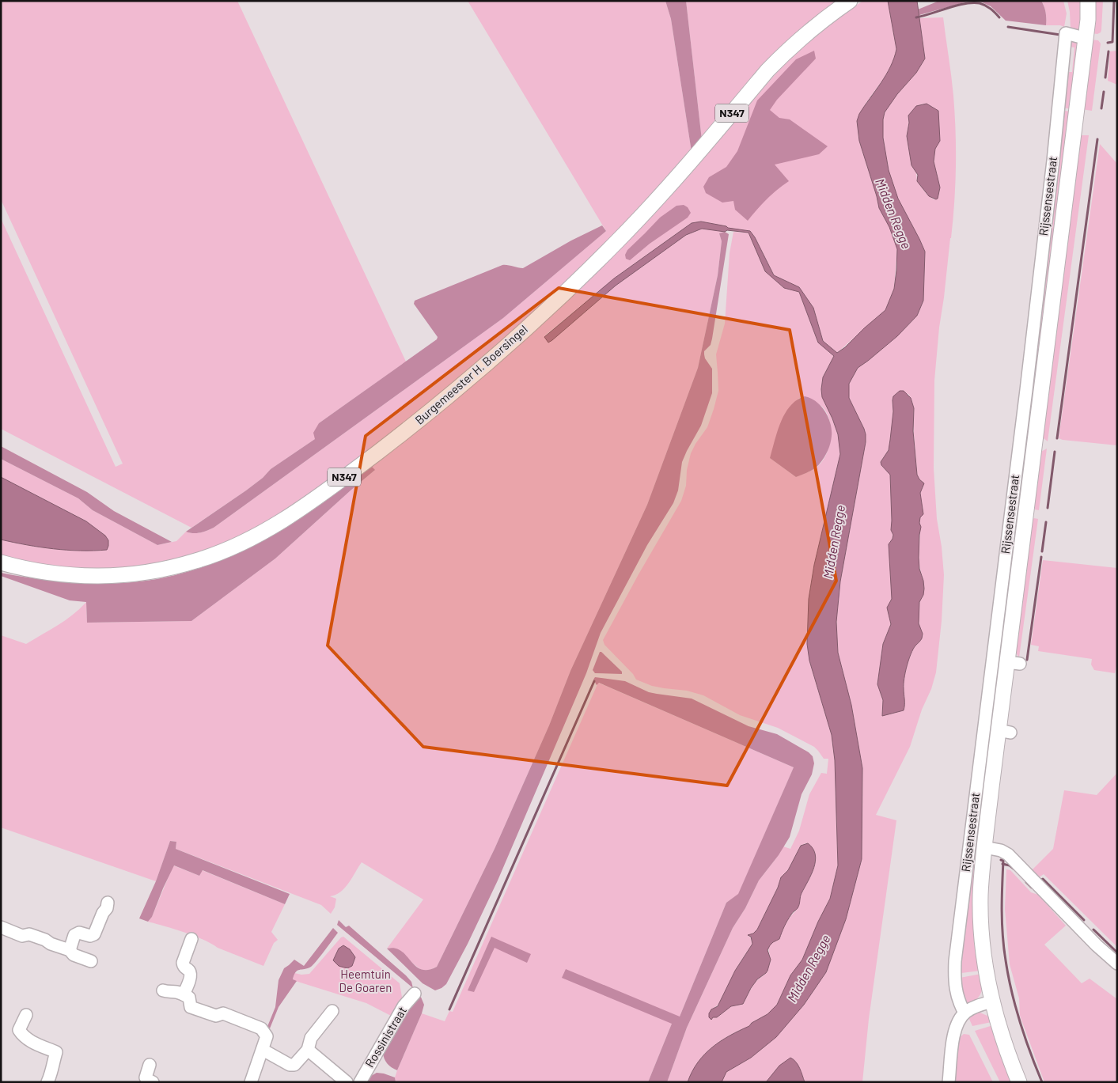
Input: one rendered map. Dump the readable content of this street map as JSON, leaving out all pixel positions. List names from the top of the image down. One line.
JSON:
{"streets":{"main road":["N347","Rijssensestraat","Burgemeester H. Boersingel"],"street":["Rossinistraat"]},"water":["Midden Regge"],"parks":["Heemtuin De Goaren"]}
